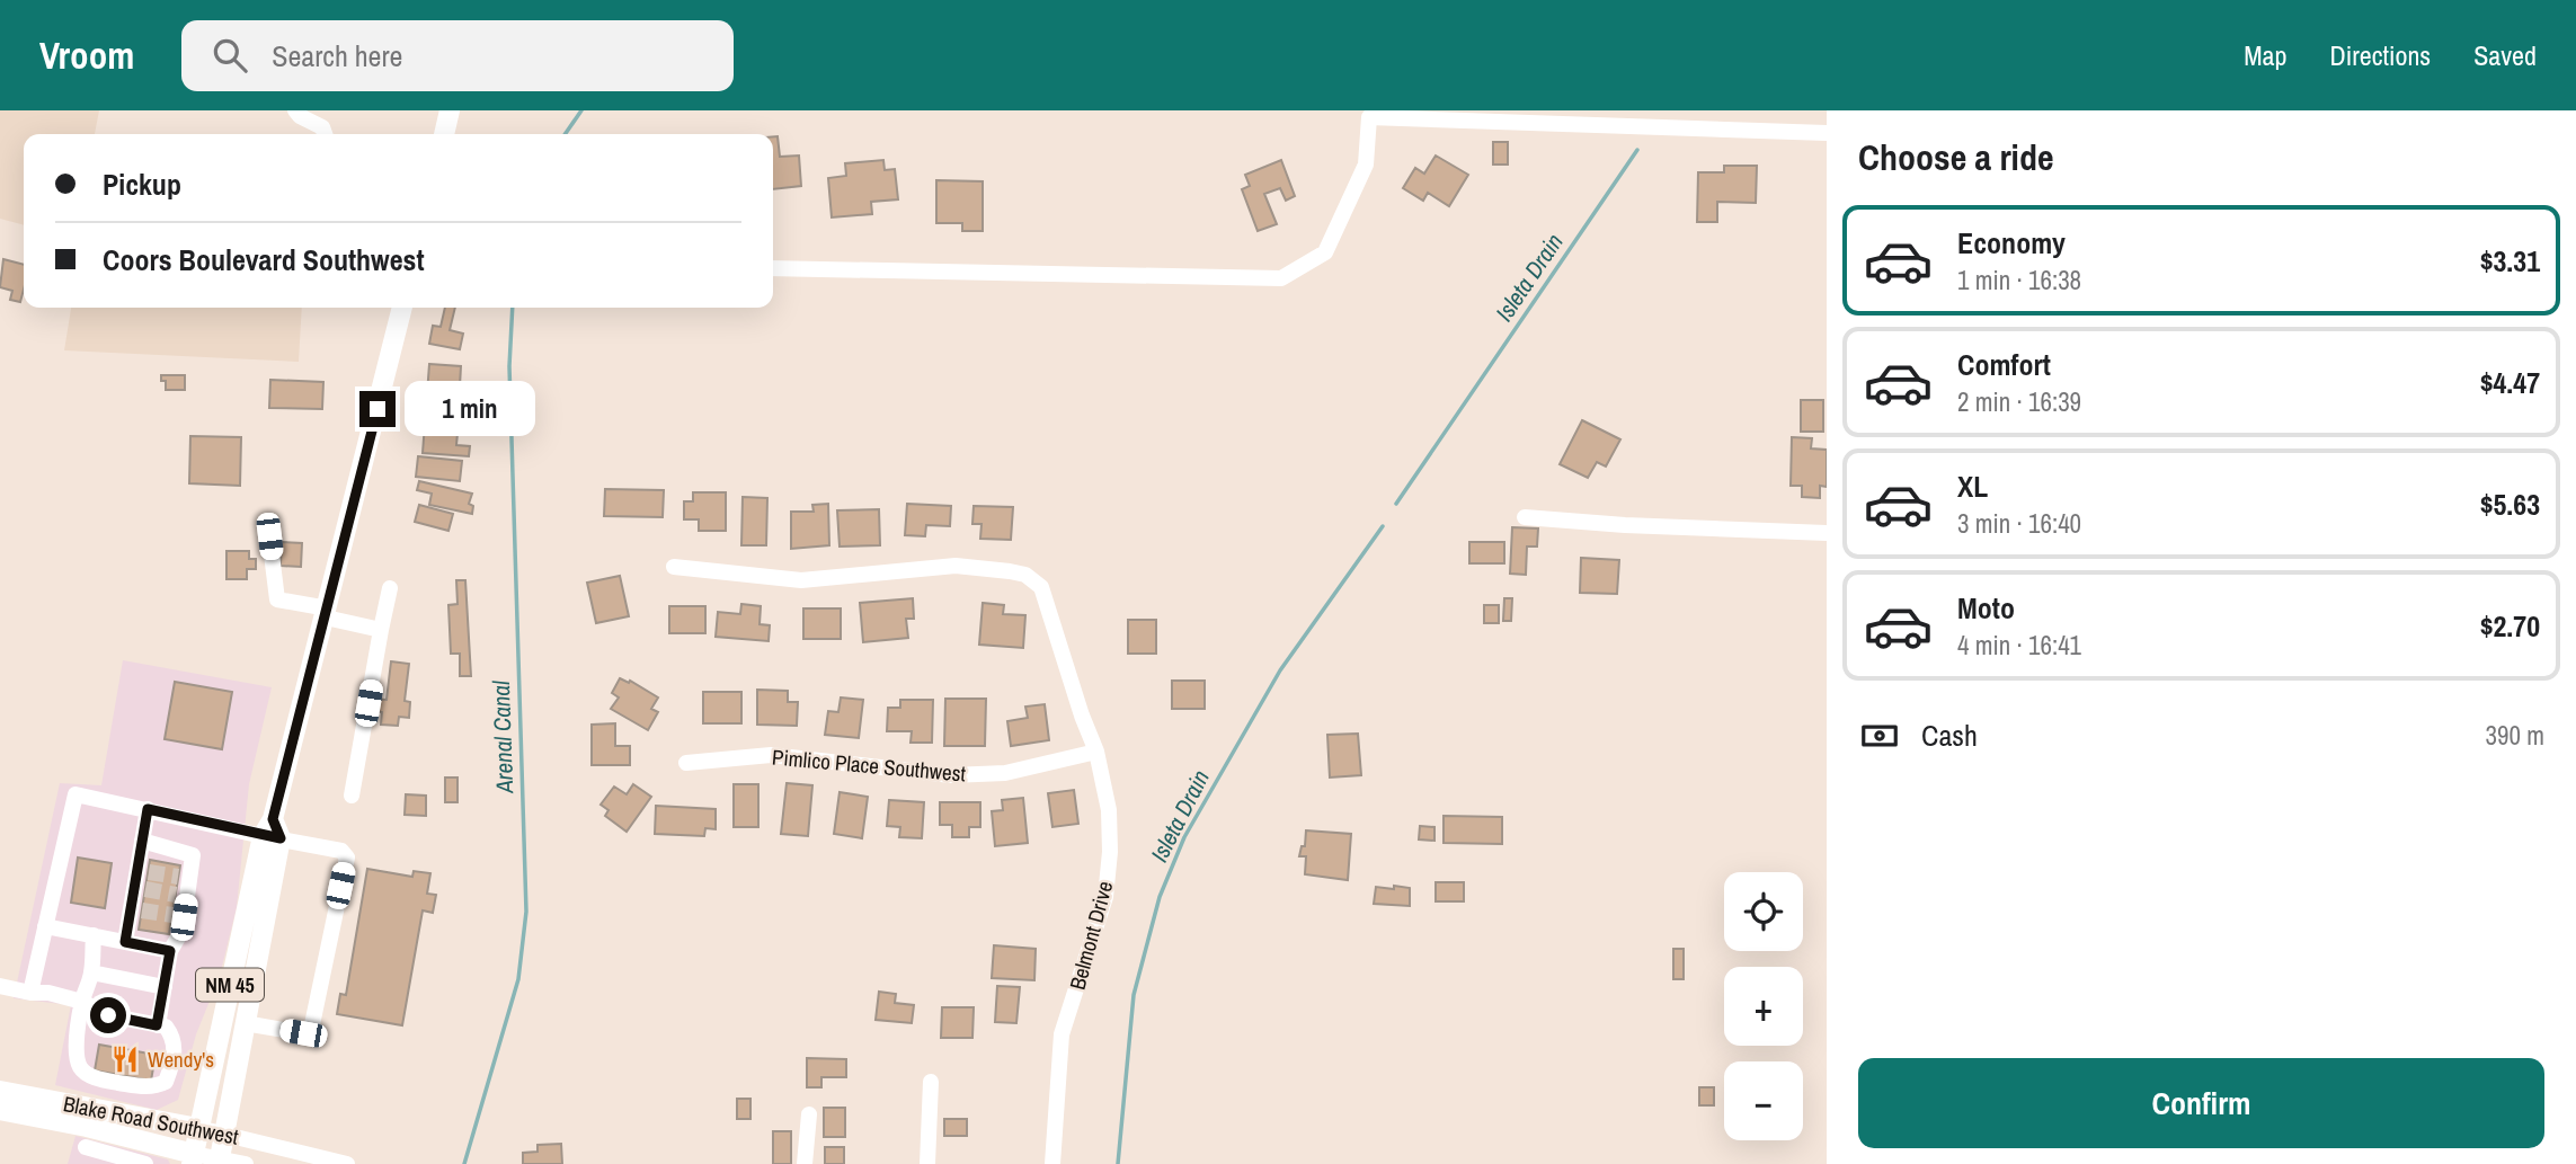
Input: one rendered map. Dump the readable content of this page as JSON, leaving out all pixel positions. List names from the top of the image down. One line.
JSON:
{"streets":{"main road":["NM 45","Blake Road Southwest"],"street":["Pimlico Place Southwest","Belmont Drive"]},"crossings":[["Pimlico Place Southwest","Belmont Drive"],["NM 45","Blake Road Southwest"]],"water":["Isleta Drain","Arenal Canal"],"places":{"restaurant":["Wendy's"]},"page":{"header":"Vroom","search":"Search here","nav":["Map","Directions","Saved"],"heading":"Choose a ride","banner":["Pickup","Coors Boulevard Southwest"],"list":[{"name":"Economy","note":"1 min · 16:38","value":"$3.31"},{"name":"Comfort","note":"2 min · 16:39","value":"$4.47"},{"name":"XL","note":"3 min · 16:40","value":"$5.63"},{"name":"Moto","note":"4 min · 16:41","value":"$2.70"}],"bubble":"1 min","pay":["Cash","390 m"],"map_buttons":["+","−"],"buttons":"Confirm"}}
